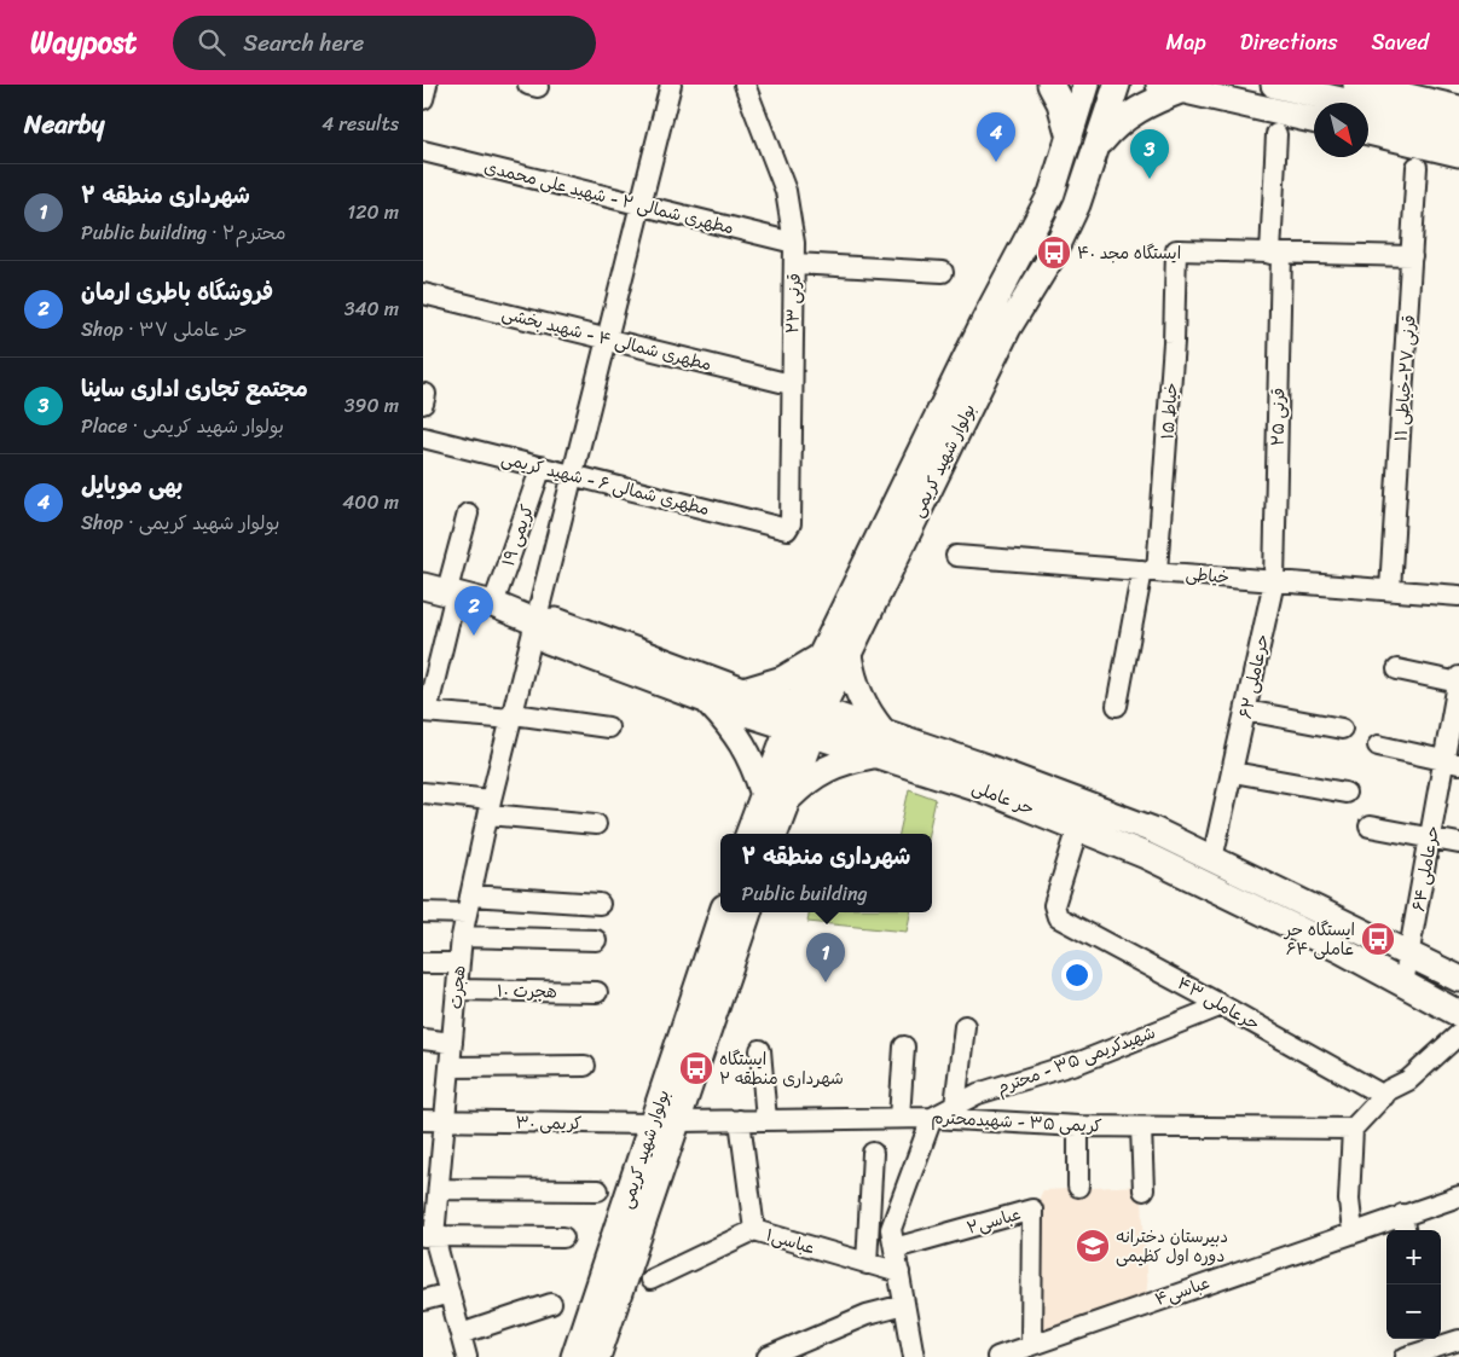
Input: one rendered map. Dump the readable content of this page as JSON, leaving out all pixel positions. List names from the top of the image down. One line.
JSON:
{"streets":{"main road":["بولوار شهید کریمی","حر عاملی"],"street":["مطهری شمالی ۲ - شهید علی محمدی","قرنی ۲۳","مطهری شمالی ۴ - شهید بخشی","قرنی ۲۷-خیاطی ۱۱","خیاط ۱۵","قرنی ۲۵","مطهری شمالی ۶ - شهید کریمی","کریمی ۱۹","خیاطی","حرعاملی ۶۲","حرعاملی ۶۴","هجرت","هجرت ۱۰","حرعاملی ۴۳","شهیدکریمی ۳۵ - محترم","کریمی ۳۵ - شهیدمحترم","کریمی ۳۰","عباسی۲","عباسی۱","عباسی۴"]},"crossings":[["مطهری شمالی ۲ - شهید علی محمدی","قرنی ۲۳"],["مطهری شمالی ۲ - شهید علی محمدی","هجرت"],["قرنی ۲۳","مطهری شمالی ۴ - شهید بخشی"],["قرنی ۲۳","مطهری شمالی ۶ - شهید کریمی"],["مطهری شمالی ۴ - شهید بخشی","هجرت"],["قرنی ۲۷-خیاطی ۱۱","خیاطی"],["خیاط ۱۵","قرنی ۲۵"],["خیاط ۱۵","خیاطی"],["قرنی ۲۵","خیاطی"],["قرنی ۲۵","حرعاملی ۶۲"],["بولوار شهید کریمی","حر عاملی"],["بولوار شهید کریمی","کریمی ۳۵ - شهیدمحترم"],["بولوار شهید کریمی","کریمی ۳۰"],["مطهری شمالی ۶ - شهید کریمی","کریمی ۱۹"],["مطهری شمالی ۶ - شهید کریمی","هجرت"],["کریمی ۱۹","حر عاملی"],["خیاطی","حرعاملی ۶۲"],["حرعاملی ۶۲","حر عاملی"],["حر عاملی","حرعاملی ۶۴"],["حر عاملی","هجرت"],["حر عاملی","حرعاملی ۴۳"],["هجرت","هجرت ۱۰"],["هجرت","کریمی ۳۰"],["حرعاملی ۴۳","شهیدکریمی ۳۵ - محترم"],["شهیدکریمی ۳۵ - محترم","کریمی ۳۵ - شهیدمحترم"],["کریمی ۳۵ - شهیدمحترم","عباسی۱"],["عباسی۲","عباسی۴"]],"places":{"bus stop":["ایستگاه مجد ۴۰","ایستگاه حر عاملی ۶۴","ایستگاه شهرداری منطقه ۲"],"school or university":["دبیرستان دخترانه دوره اول کظیمی"]},"north":"bottom right","page":{"header":"Waypost","search":"Search here","nav":["Map","Directions","Saved"],"heading":["Nearby","4 results"],"pins":["4","3","2","1"],"list":[{"mark":"1","name":"شهرداری منطقه ۲","note":"Public building · محترم۲","value":"120 m"},{"mark":"2","name":"فروشگاه باطری ارمان","note":"Shop · حر عاملی ۳۷","value":"340 m"},{"mark":"3","name":"مجتمع تجاری اداری ساینا","note":"Place · بولوار شهید کریمی","value":"390 m"},{"mark":"4","name":"بهی موبایل","note":"Shop · بولوار شهید کریمی","value":"400 m"}],"popup":["شهرداری منطقه ۲","Public building"],"map_buttons":["+","−"]}}
